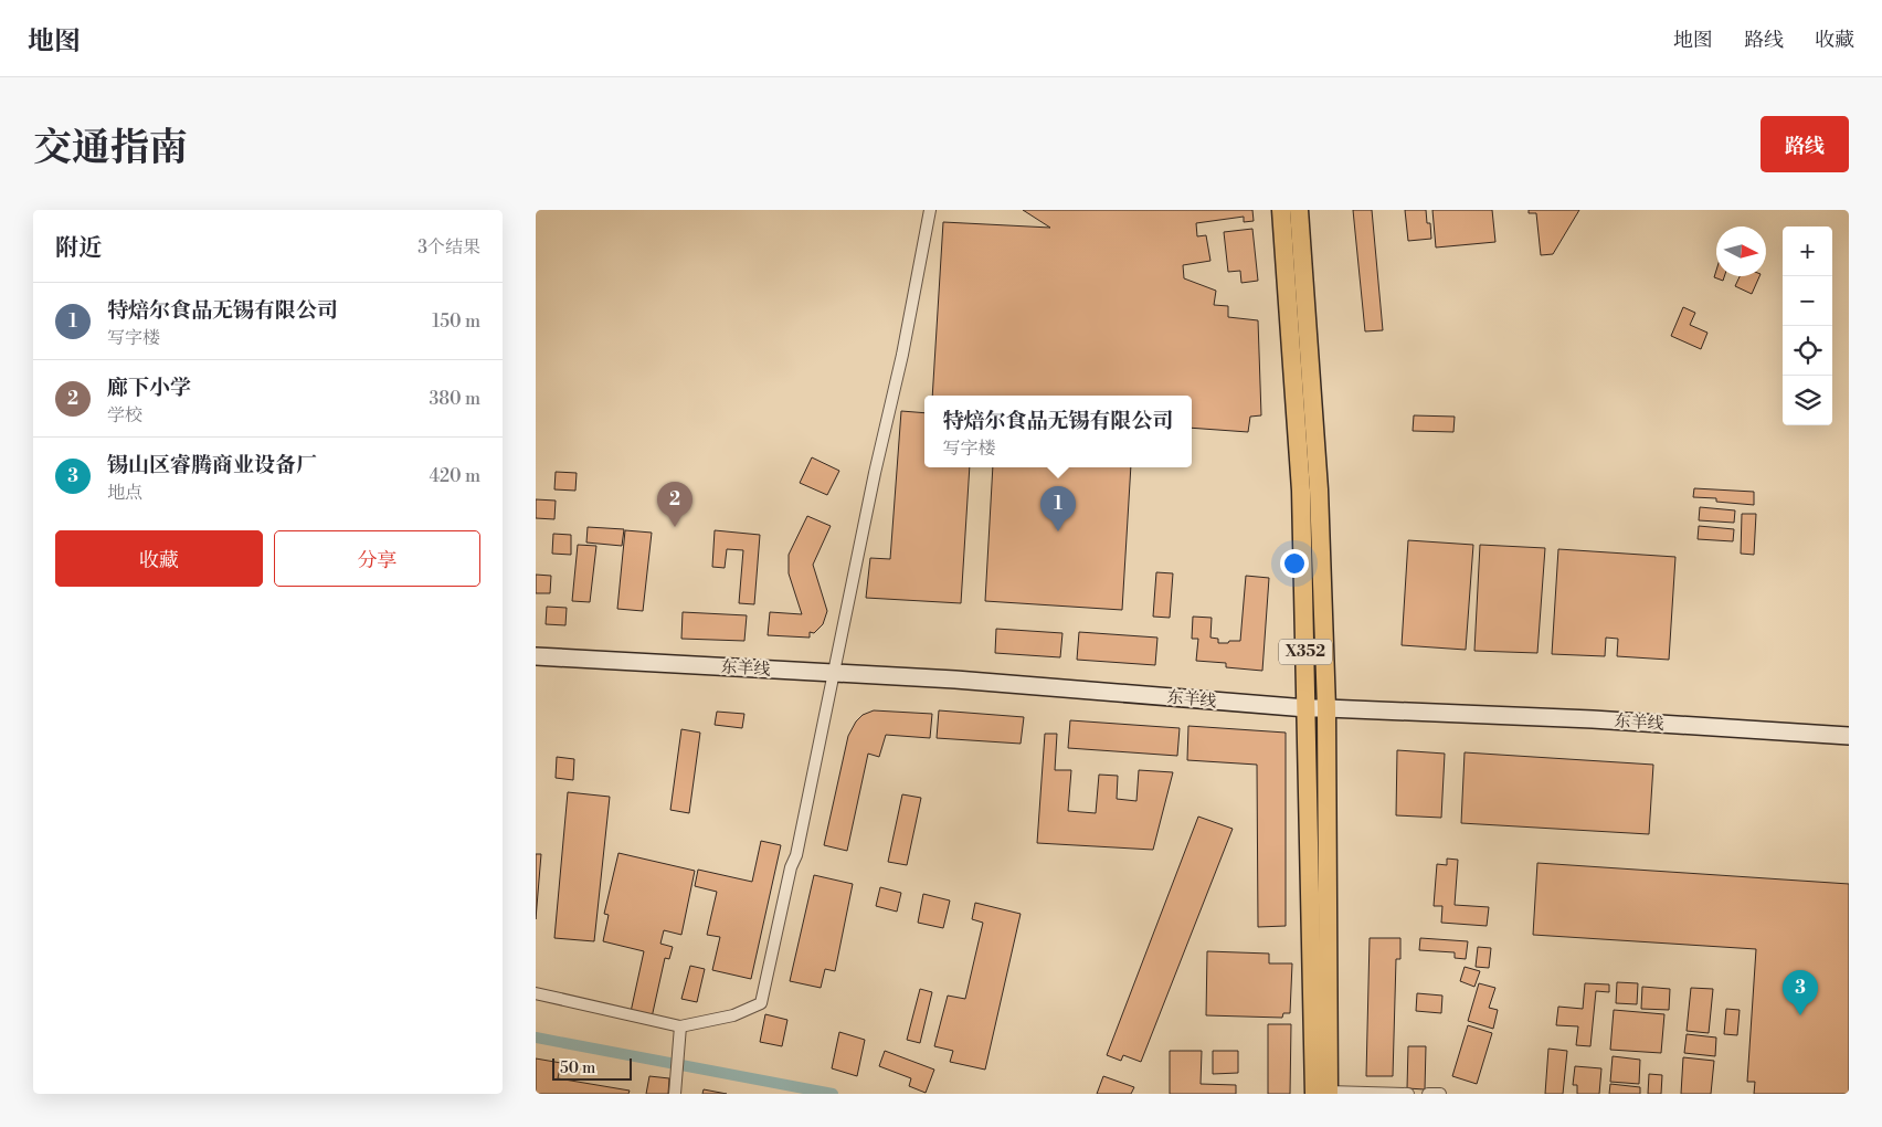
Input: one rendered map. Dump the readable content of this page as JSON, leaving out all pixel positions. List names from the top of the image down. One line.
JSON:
{"streets":{"main road":["X352","东羊线"]},"crossings":[["X352","东羊线"]],"scale_bar":"50 m","north":"right","page":{"header":"地图","nav":["地图","路线","收藏"],"title":"交通指南","buttons":["路线",["收藏","分享"]],"heading":["附近","3个结果"],"map_buttons":["+","−"],"list":[{"mark":"1","name":"特焙尔食品无锡有限公司","note":"写字楼","value":"150 m"},{"mark":"2","name":"廊下小学","note":"学校","value":"380 m"},{"mark":"3","name":"锡山区睿腾商业设备厂","note":"地点","value":"420 m"}],"popup":["特焙尔食品无锡有限公司","写字楼"],"pins":["2","1","3"],"scale":"50 m"}}
